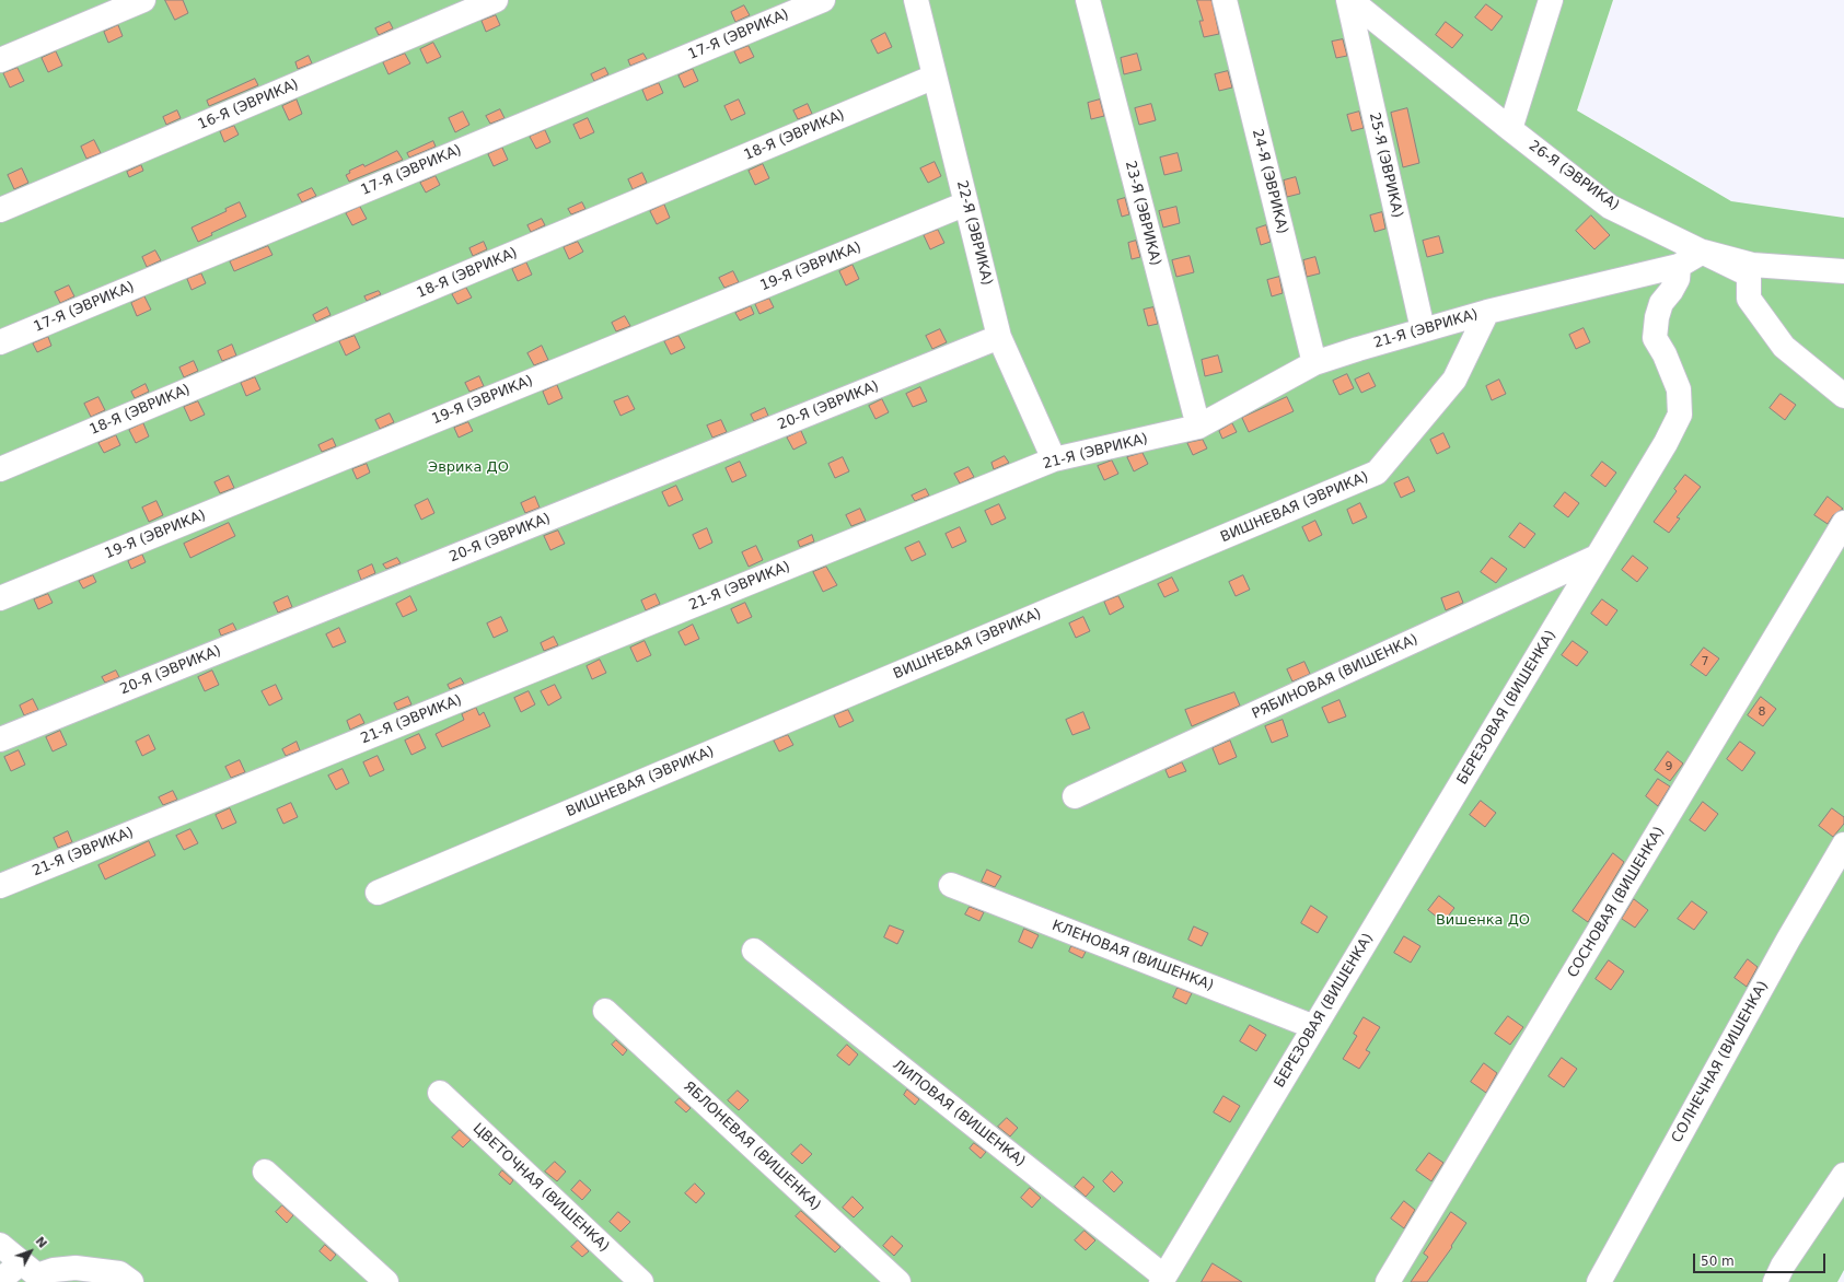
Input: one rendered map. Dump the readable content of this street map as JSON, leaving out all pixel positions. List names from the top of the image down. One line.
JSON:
{"streets":{"lane":["17-Я (ЭВРИКА)","16-Я (ЭВРИКА)","18-Я (ЭВРИКА)","25-Я (ЭВРИКА)","26-Я (ЭВРИКА)","24-Я (ЭВРИКА)","23-Я (ЭВРИКА)","22-Я (ЭВРИКА)","19-Я (ЭВРИКА)","21-Я (ЭВРИКА)","20-Я (ЭВРИКА)","ВИШНЕВАЯ (ЭВРИКА)","РЯБИНОВАЯ (ВИШЕНКА)","БЕРЕЗОВАЯ (ВИШЕНКА)","СОСНОВАЯ (ВИШЕНКА)","КЛЕНОВАЯ (ВИШЕНКА)","СОЛНЕЧНАЯ (ВИШЕНКА)","ЛИПОВАЯ (ВИШЕНКА)","ЯБЛОНЕВАЯ (ВИШЕНКА)","ЦВЕТОЧНАЯ (ВИШЕНКА)"]},"crossings":[["18-Я (ЭВРИКА)","22-Я (ЭВРИКА)"],["25-Я (ЭВРИКА)","26-Я (ЭВРИКА)"],["25-Я (ЭВРИКА)","21-Я (ЭВРИКА)"],["24-Я (ЭВРИКА)","21-Я (ЭВРИКА)"],["23-Я (ЭВРИКА)","21-Я (ЭВРИКА)"],["22-Я (ЭВРИКА)","19-Я (ЭВРИКА)"],["22-Я (ЭВРИКА)","21-Я (ЭВРИКА)"],["22-Я (ЭВРИКА)","20-Я (ЭВРИКА)"],["21-Я (ЭВРИКА)","ВИШНЕВАЯ (ЭВРИКА)"],["21-Я (ЭВРИКА)","БЕРЕЗОВАЯ (ВИШЕНКА)"],["РЯБИНОВАЯ (ВИШЕНКА)","БЕРЕЗОВАЯ (ВИШЕНКА)"],["БЕРЕЗОВАЯ (ВИШЕНКА)","КЛЕНОВАЯ (ВИШЕНКА)"],["БЕРЕЗОВАЯ (ВИШЕНКА)","ЛИПОВАЯ (ВИШЕНКА)"]],"parks":["Эврика ДО","Вишенка ДО"],"house_numbers":["7","8","9"],"scale_bar":"50 m","north":"top right"}
